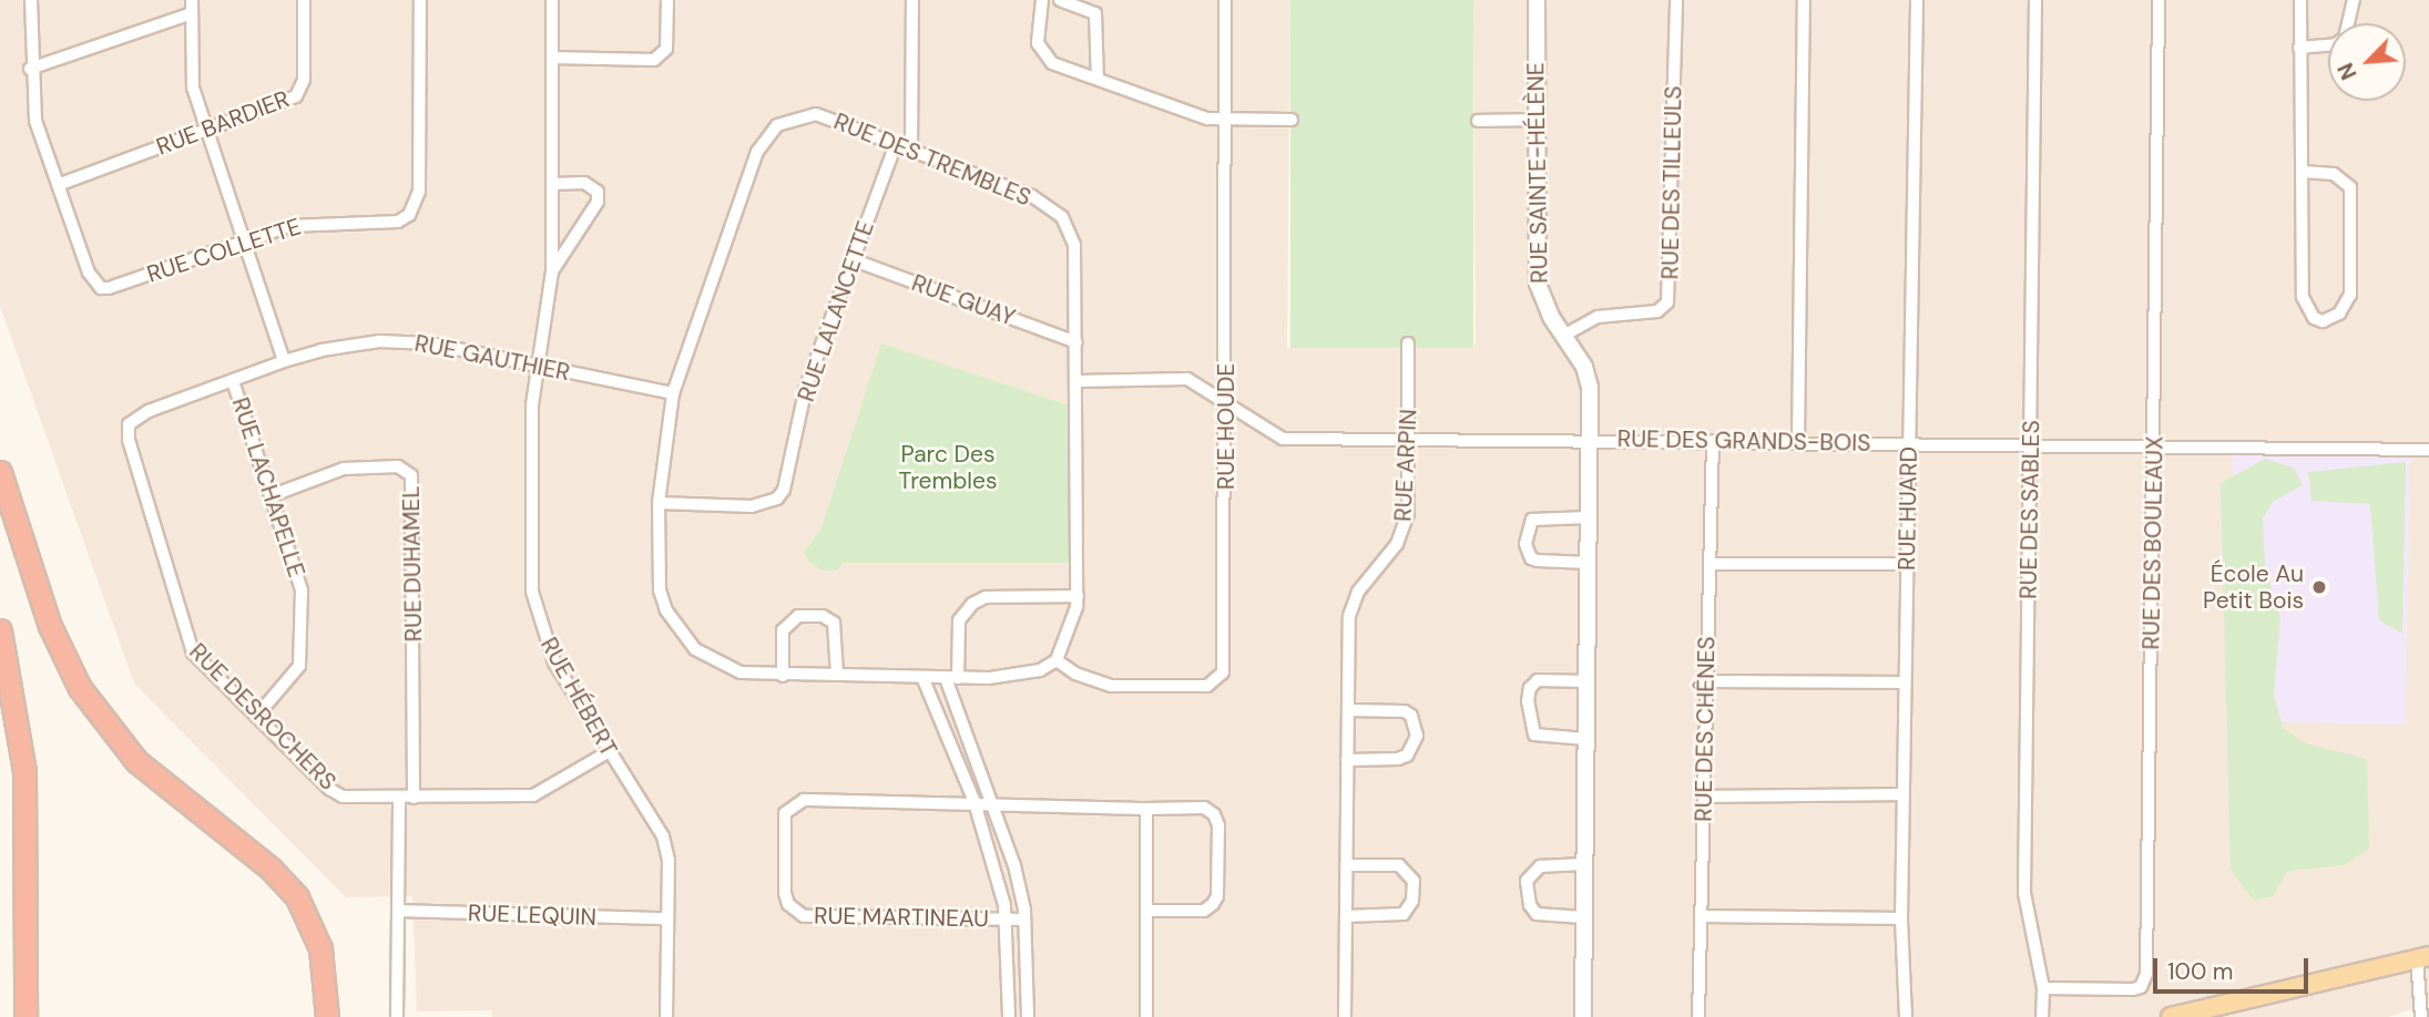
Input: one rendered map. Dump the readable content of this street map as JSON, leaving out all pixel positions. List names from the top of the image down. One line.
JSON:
{"streets":{"street":["RUE BARDIER","RUE DES TREMBLES","RUE SAINTE-HÉLÈNE","RUE DES TILLEULS","RUE COLLETTE","RUE GUAY","RUE LALANCETTE","RUE GAUTHIER","RUE HOUDE","RUE DES GRANDS-BOIS","RUE ARPIN","RUE LACHAPELLE","RUE HUARD","RUE DES SABLES","RUE DES BOULEAUX","RUE DUHAMEL","RUE HÉBERT","RUE DESROCHERS","RUE DES CHÊNES","RUE LEQUIN","RUE MARTINEAU"]},"crossings":[["RUE BARDIER","RUE COLLETTE"],["RUE DES TREMBLES","RUE GUAY"],["RUE DES TREMBLES","RUE LALANCETTE"],["RUE DES TREMBLES","RUE GAUTHIER"],["RUE DES TREMBLES","RUE HOUDE"],["RUE DES TREMBLES","RUE DES GRANDS-BOIS"],["RUE SAINTE-HÉLÈNE","RUE DES TILLEULS"],["RUE SAINTE-HÉLÈNE","RUE DES GRANDS-BOIS"],["RUE GUAY","RUE LALANCETTE"],["RUE GAUTHIER","RUE LACHAPELLE"],["RUE GAUTHIER","RUE HÉBERT"],["RUE GAUTHIER","RUE DESROCHERS"],["RUE HOUDE","RUE DES GRANDS-BOIS"],["RUE DES GRANDS-BOIS","RUE ARPIN"],["RUE DES GRANDS-BOIS","RUE HUARD"],["RUE DES GRANDS-BOIS","RUE DES SABLES"],["RUE DES GRANDS-BOIS","RUE DES BOULEAUX"],["RUE DES GRANDS-BOIS","RUE DES CHÊNES"],["RUE LACHAPELLE","RUE DUHAMEL"],["RUE LACHAPELLE","RUE DESROCHERS"],["RUE DES SABLES","RUE DES BOULEAUX"],["RUE DUHAMEL","RUE DESROCHERS"],["RUE HÉBERT","RUE DESROCHERS"],["RUE HÉBERT","RUE LEQUIN"]],"parks":["Parc Des Trembles"],"places":["École Au Petit Bois"],"scale_bar":"100 m","north":"bottom left"}
